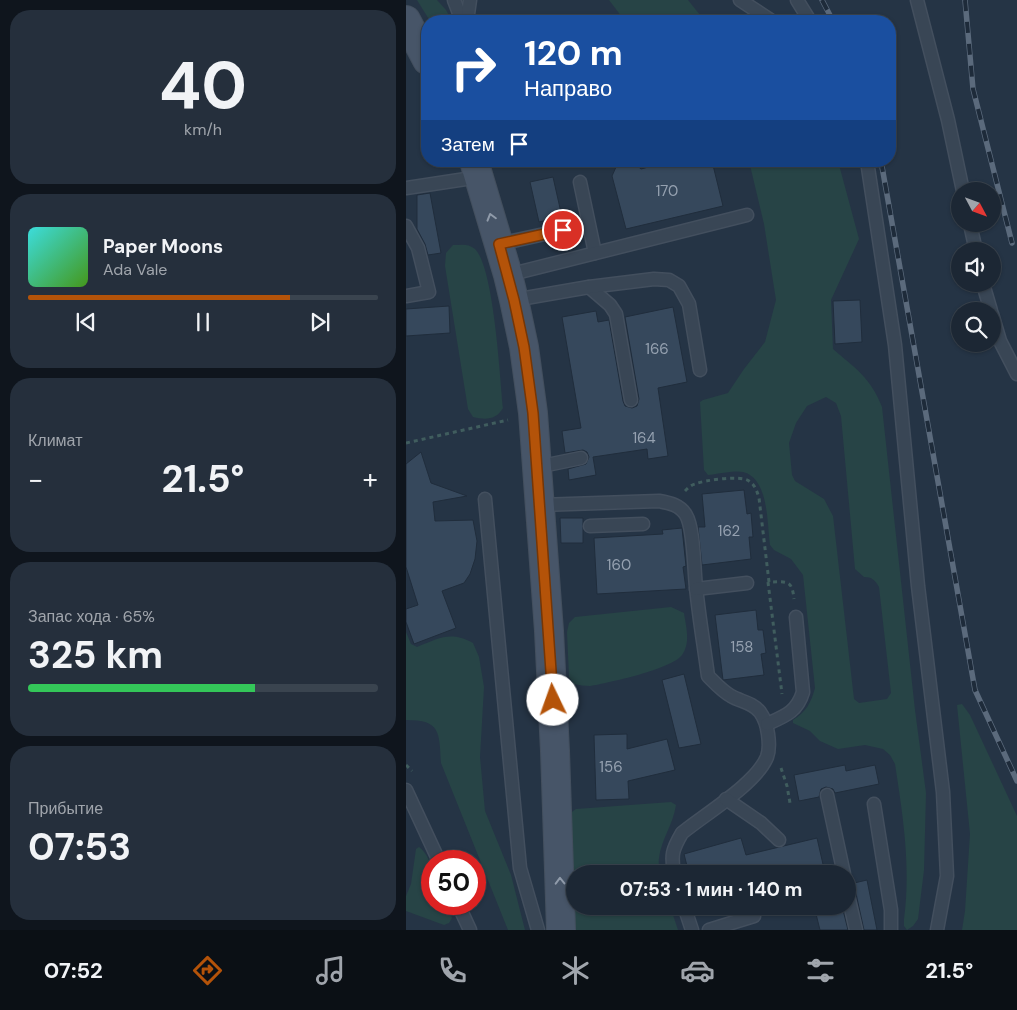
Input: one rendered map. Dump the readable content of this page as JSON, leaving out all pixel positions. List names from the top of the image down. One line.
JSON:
{"house_numbers":["170","166","164","162","160","158","156"],"north":"bottom right","page":{"tile":[["40","km/h"],"Климат",["Запас хода · 65%","325 km"],["Прибытие","07:53"]],"turn":["120 m","Направо"],"then":"Затем","song":["Paper Moons","Ada Vale"],"heat":["−","21.5°","+"],"limit":"50","trip":"07:53 · 1 мин · 140 m","tabs":["07:52","21.5°"]}}
